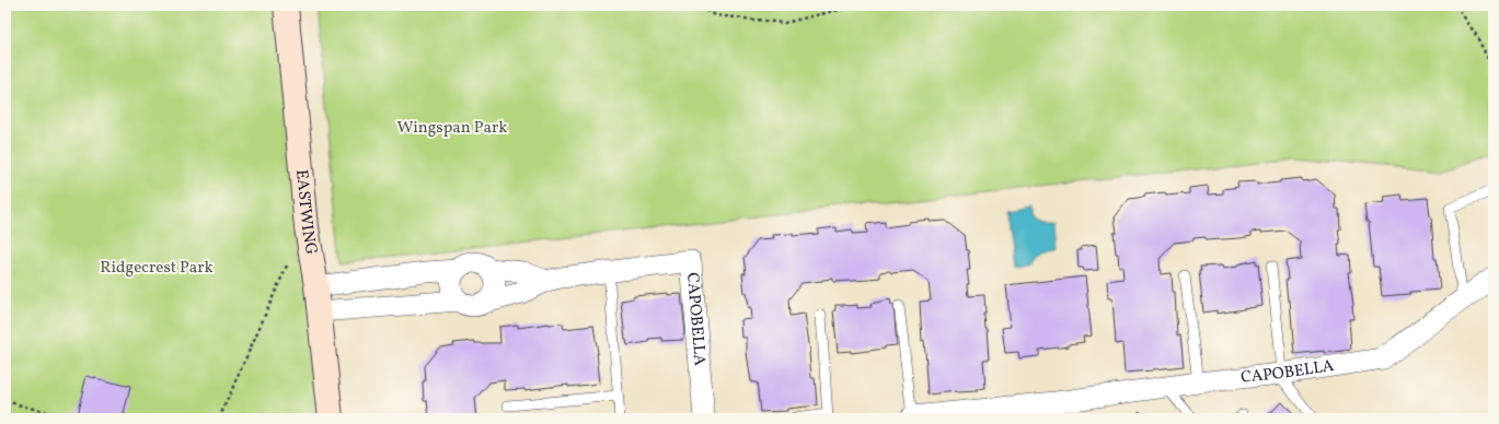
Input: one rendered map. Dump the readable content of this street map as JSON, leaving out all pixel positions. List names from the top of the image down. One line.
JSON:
{"streets":{"street":["EASTWING","CAPOBELLA"]},"crossings":[["EASTWING","CAPOBELLA"]],"parks":["Wingspan Park","Ridgecrest Park"]}
